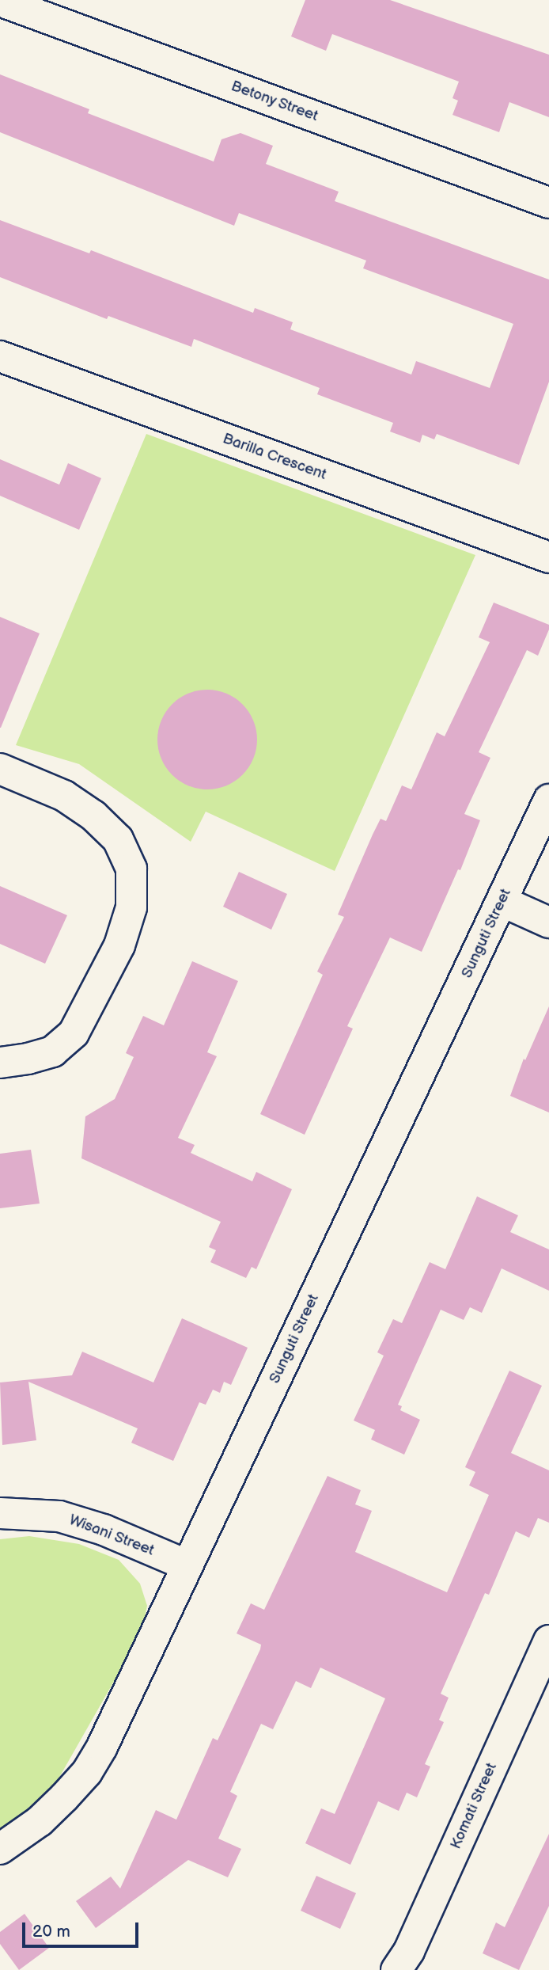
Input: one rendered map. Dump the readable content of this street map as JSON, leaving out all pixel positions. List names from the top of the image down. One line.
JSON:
{"streets":{"street":["Betony Street","Barilla Crescent","Sunguti Street","Wisani Street","Komati Street"]},"crossings":[["Sunguti Street","Wisani Street"]],"scale_bar":"20 m"}
